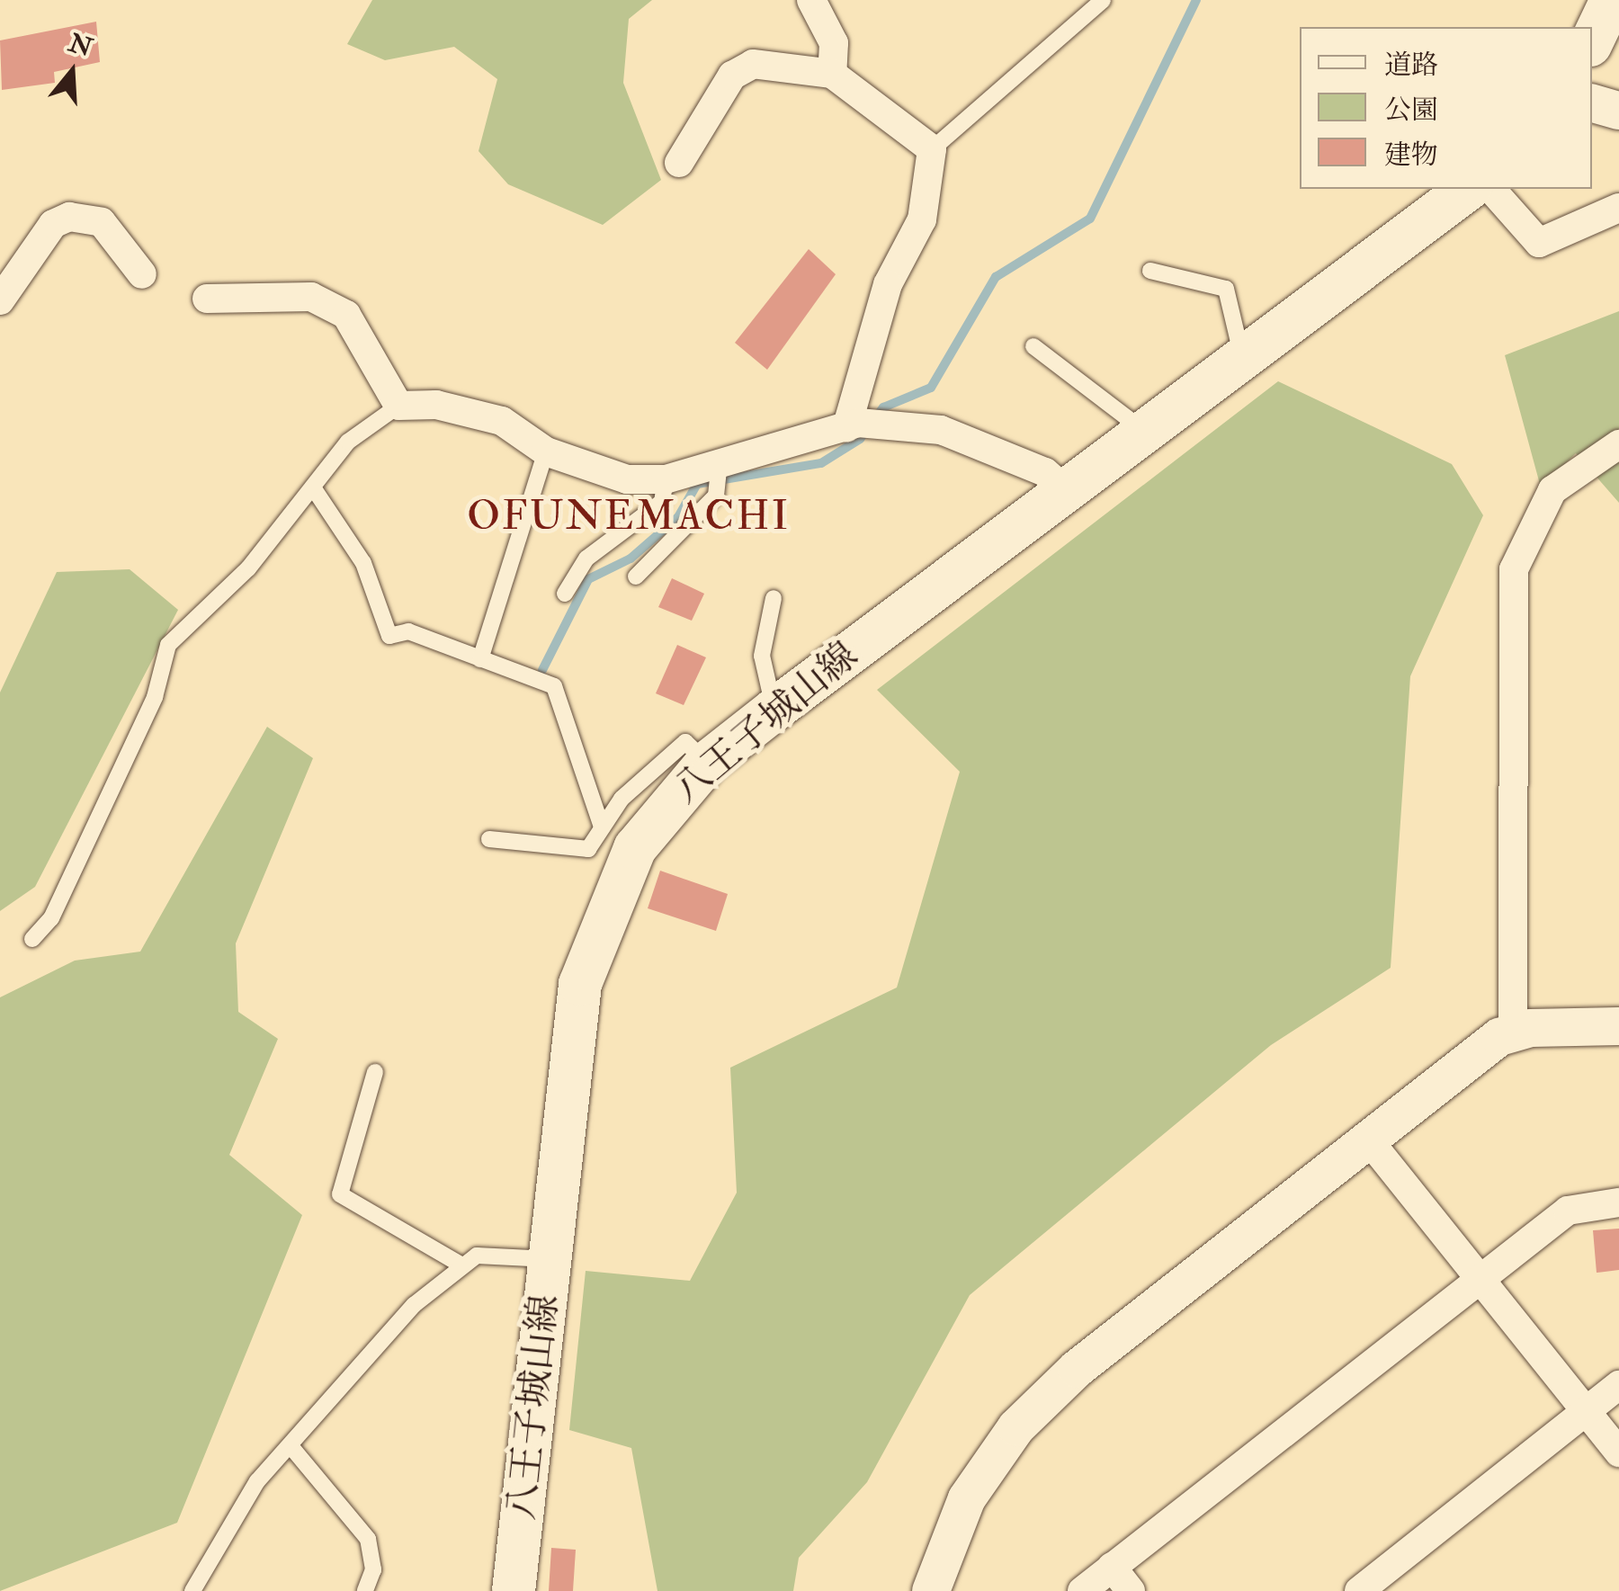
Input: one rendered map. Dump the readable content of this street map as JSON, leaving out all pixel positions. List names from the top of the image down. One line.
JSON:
{"streets":{"main road":["八王子城山線"]},"districts":["OFUNEMACHI"],"legend":["道路","公園","建物"],"north":"top"}
